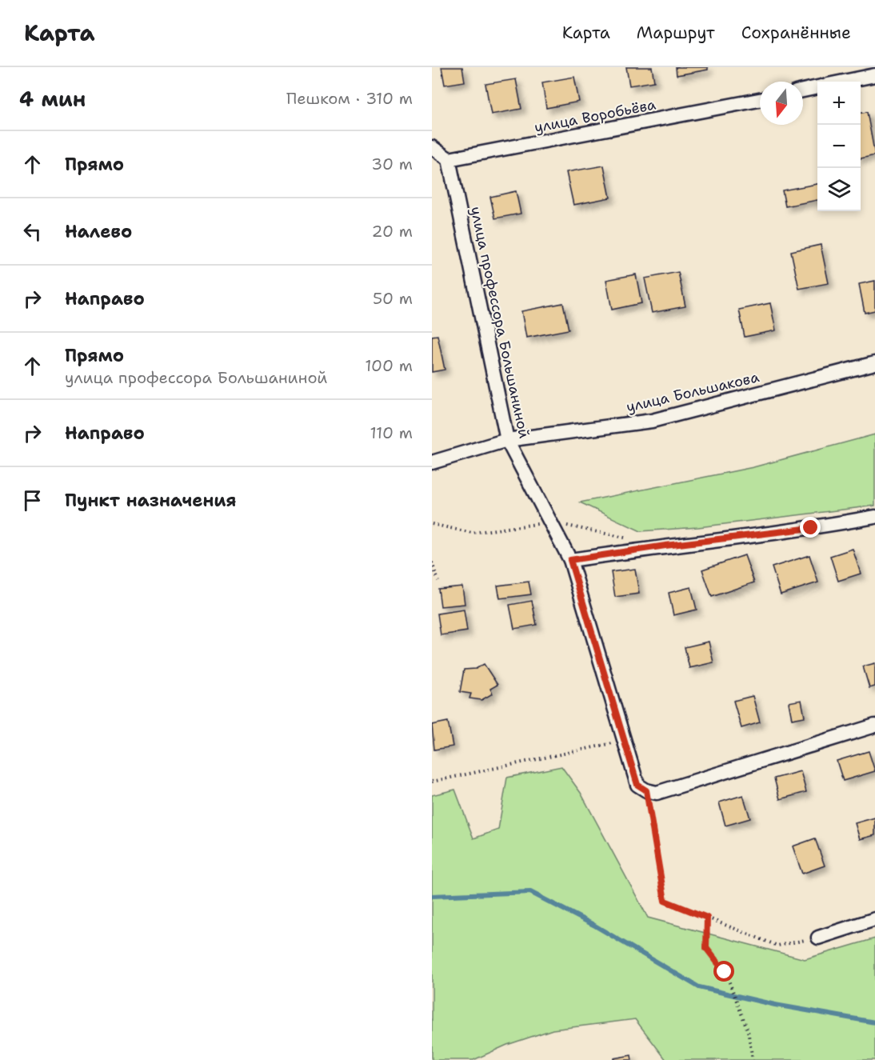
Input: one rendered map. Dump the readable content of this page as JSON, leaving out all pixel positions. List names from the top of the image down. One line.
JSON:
{"streets":{"street":["улица Воробьёва","улица профессора Большаниной","улица Большакова"]},"crossings":[["улица Воробьёва","улица профессора Большаниной"],["улица профессора Большаниной","улица Большакова"]],"north":"bottom","page":{"header":"Карта","nav":["Карта","Маршрут","Сохранённые"],"heading":["4 мин","Пешком · 310 m"],"map_buttons":["+","−"],"list":[["Прямо","30 m"],["Налево","20 m"],["Направо","50 m"],["Прямо","улица профессора Большаниной","100 m"],["Направо","110 m"],"Пункт назначения"]}}
